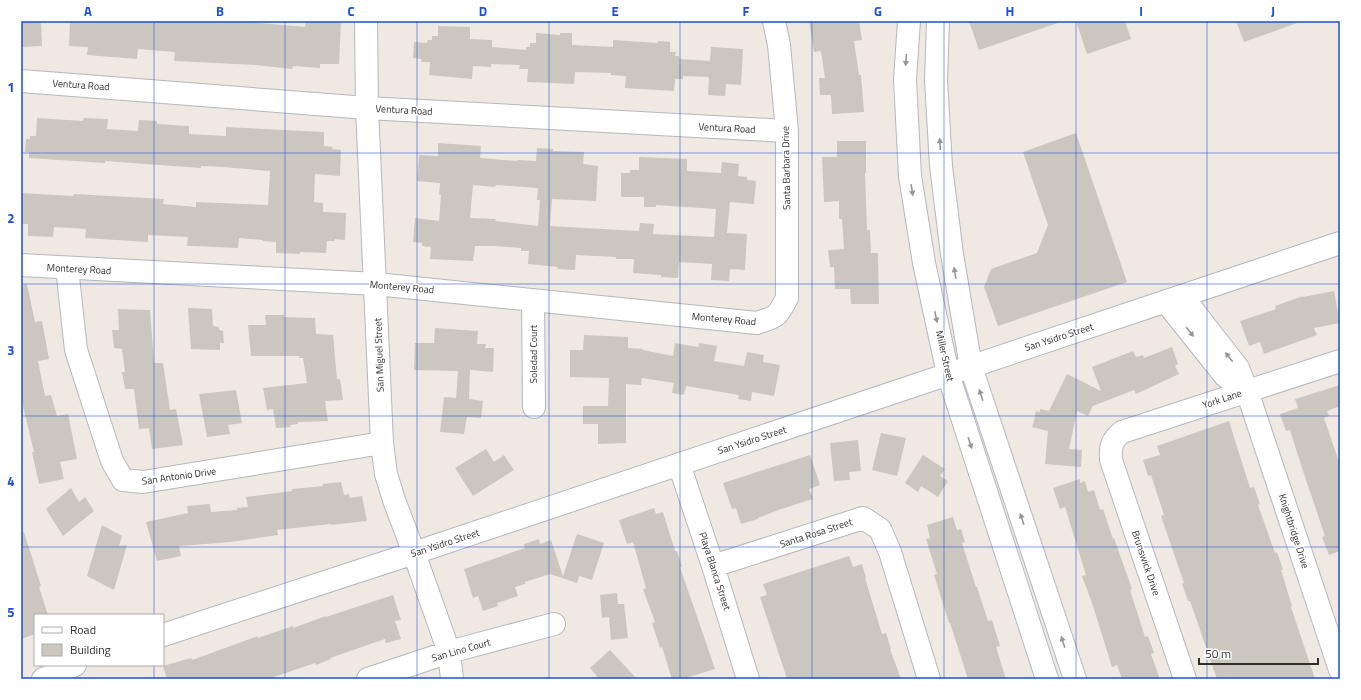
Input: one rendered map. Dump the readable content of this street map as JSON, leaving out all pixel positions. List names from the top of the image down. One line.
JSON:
{"streets":{"street":["Ventura Road","Santa Barbara Drive","Monterey Road","San Ysidro Street","Soledad Court","San Miguel Street","Miller Street","York Lane","San Antonio Drive","Knightbridge Drive","Santa Rosa Street","Brunswick Drive","Playa Blanca Street","San Lino Court"]},"crossings":[["Ventura Road","Santa Barbara Drive"],["Ventura Road","San Miguel Street"],["Santa Barbara Drive","Monterey Road"],["Monterey Road","Soledad Court"],["Monterey Road","San Miguel Street"],["Monterey Road","San Antonio Drive"],["San Ysidro Street","San Miguel Street"],["San Ysidro Street","Miller Street"],["San Ysidro Street","Playa Blanca Street"],["San Miguel Street","San Antonio Drive"],["San Miguel Street","San Lino Court"],["York Lane","Knightbridge Drive"],["York Lane","Brunswick Drive"],["Santa Rosa Street","Playa Blanca Street"]],"legend":["Road","Building"],"scale_bar":"50 m","grid":{"columns":["A","B","C","D","E","F","G","H","I","J"],"rows":["1","2","3","4","5"]}}
